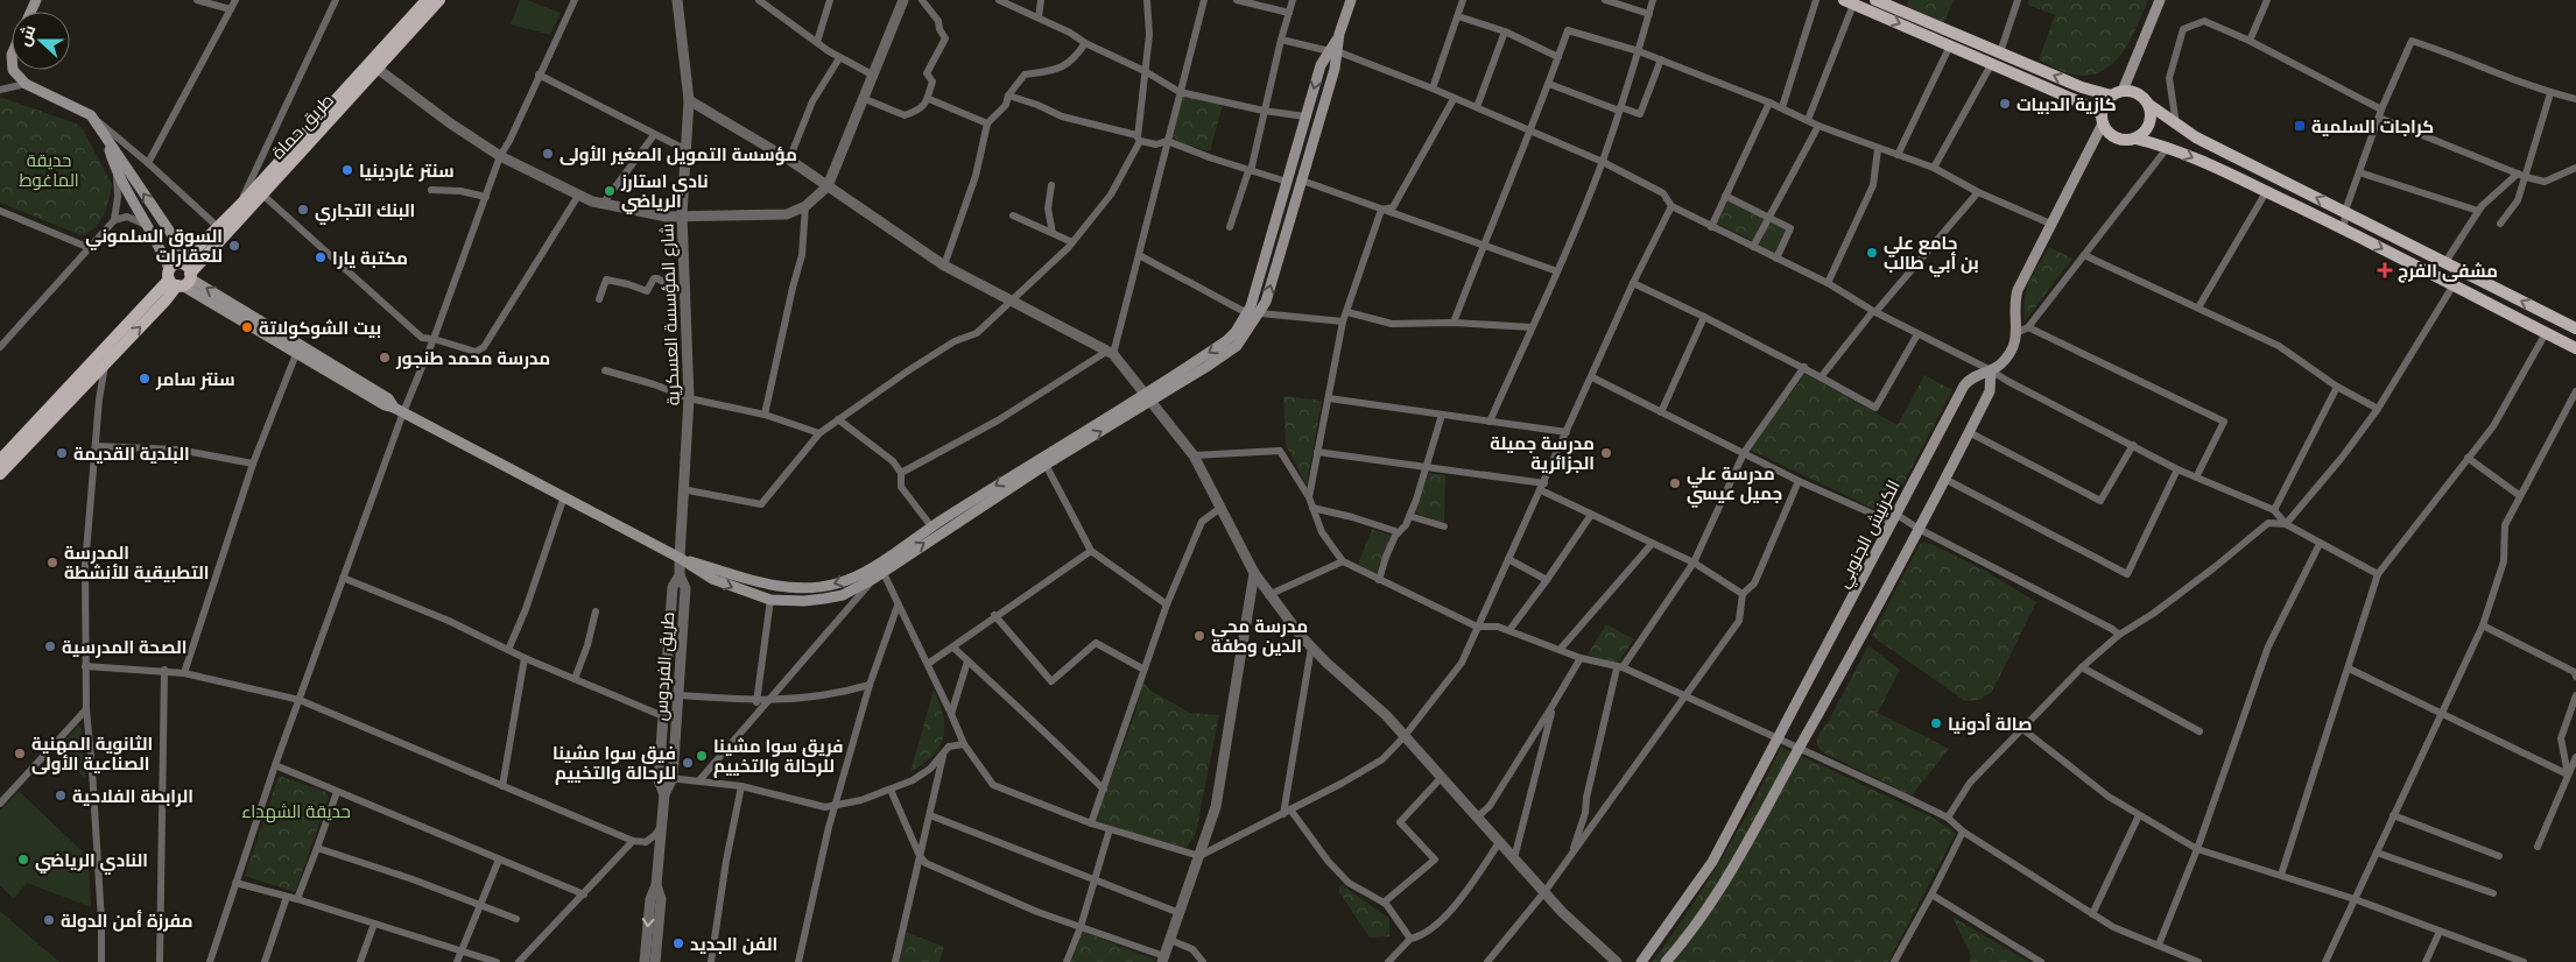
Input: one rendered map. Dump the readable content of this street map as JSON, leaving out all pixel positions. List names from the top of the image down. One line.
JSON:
{"streets":{"main road":["طريق حماة","الكرنيش الجنوبي"],"street":["شارع المؤسسة العسكرية","طريق الفردوس"]},"crossings":[["شارع المؤسسة العسكرية","طريق الفردوس"]],"parks":["حديقة الماغوط","حديقة الشهداء"],"places":{"other":["كازية الدبيات","مؤسسة التمويل الصغير الأولى","سنتر غاردينيا","نادي استارز الرياضي","البنك التجاري","السوق السلموني للعقارات","جامع علي بن أبي طالب","مكتبة يارا","بيت الشوكولاتة","مدرسة محمد طنجور","سنتر سامر","البلدية القديمة","مدرسة جميلة الجزائرية","مدرسة علي جميل عيسي","المدرسة التطبيقية للأنشطة","مدرسة محي الدين وطفة","الصحة المدرسية","صالة أدونيا","الثانوية المهنية الصناعية الأولى","فريق سوا مشينا للرحالة والتخييم","فيق سوا مشينا للرحالة والتخييم","الرابطة الفلاحية","النادي الرياضي","مفرزة أمن الدولة","الفن الجديد"],"transit":["كراجات السلمية"],"health":["مشفى الفرج"]},"north":"left"}
